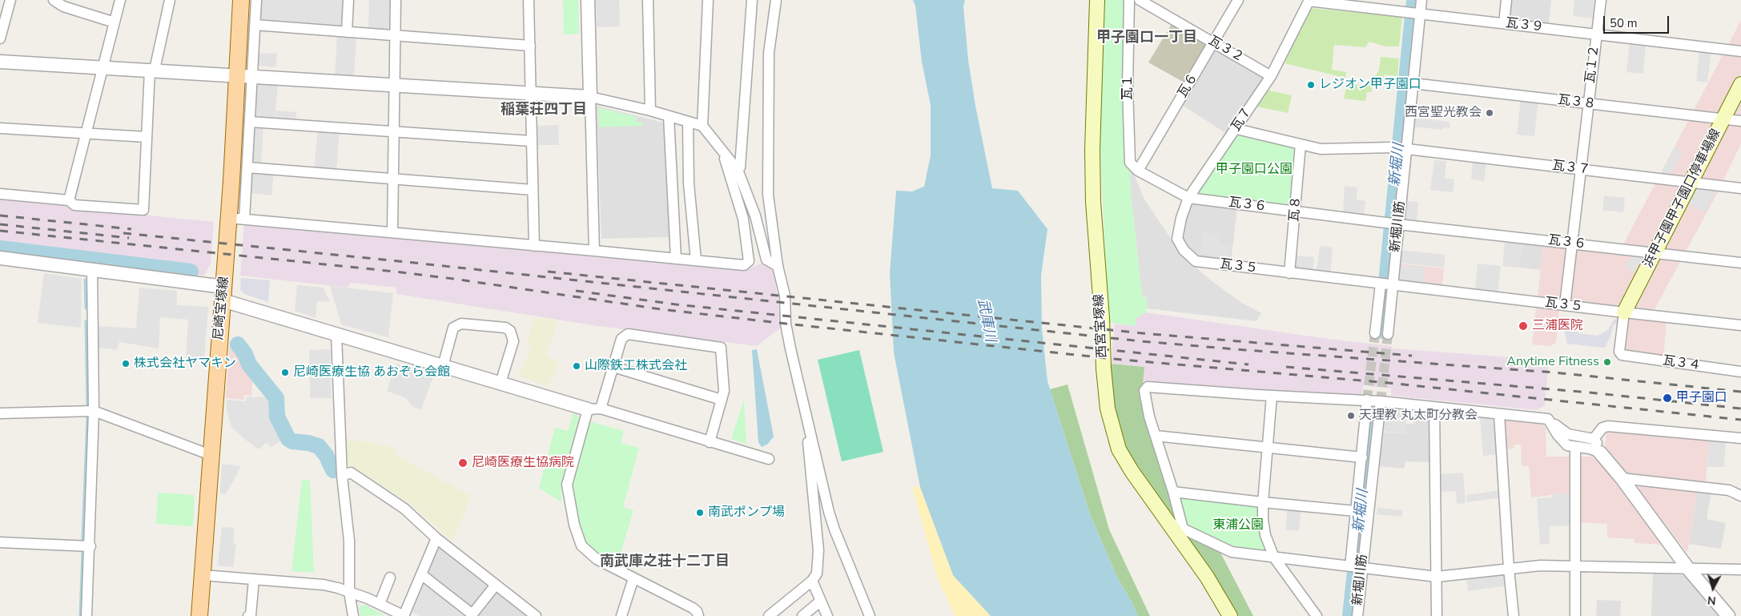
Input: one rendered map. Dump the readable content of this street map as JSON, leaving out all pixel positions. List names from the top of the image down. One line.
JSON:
{"streets":{"main road":["浜甲子園甲子園口停車場線","尼崎宝塚線","西宮宝塚線"],"street":["瓦３９","瓦３２","瓦１２","瓦６","瓦１","瓦３８","瓦７","瓦３７","瓦３６","瓦８","新堀川筋","瓦３５","瓦３４"]},"crossings":[["瓦３９","瓦１２"],["瓦３９","瓦７"],["瓦３９","新堀川筋"],["瓦３２","瓦６"],["瓦３２","瓦７"],["瓦１２","瓦３８"],["瓦１２","瓦３７"],["瓦１２","瓦３６"],["瓦１２","瓦３５"],["瓦６","瓦１"],["瓦６","瓦３６"],["瓦１","瓦３６"],["瓦３８","浜甲子園甲子園口停車場線"],["瓦３８","新堀川筋"],["瓦７","瓦３７"],["瓦７","瓦３６"],["瓦７","瓦３５"],["瓦３７","浜甲子園甲子園口停車場線"],["瓦３７","瓦８"],["瓦３７","新堀川筋"],["浜甲子園甲子園口停車場線","瓦３６"],["浜甲子園甲子園口停車場線","瓦３５"],["浜甲子園甲子園口停車場線","瓦３４"],["瓦３６","瓦８"],["瓦３６","新堀川筋"],["瓦８","瓦３５"],["新堀川筋","瓦３５"],["瓦３５","瓦３４"]],"districts":["甲子園口一丁目","稲葉荘四丁目","南武庫之荘十二丁目"],"water":["新堀川","武庫川"],"parks":["甲子園口公園","東浦公園"],"places":["レジオン甲子園口","西宮聖光教会","三浦医院","Anytime Fitness","株式会社ヤマキン","山際鉄工株式会社","尼崎医療生協 あおぞら会館","甲子園口","天理教 丸太町分教会","尼崎医療生協病院","南武ポンプ場"],"scale_bar":"50 m","north":"bottom"}
